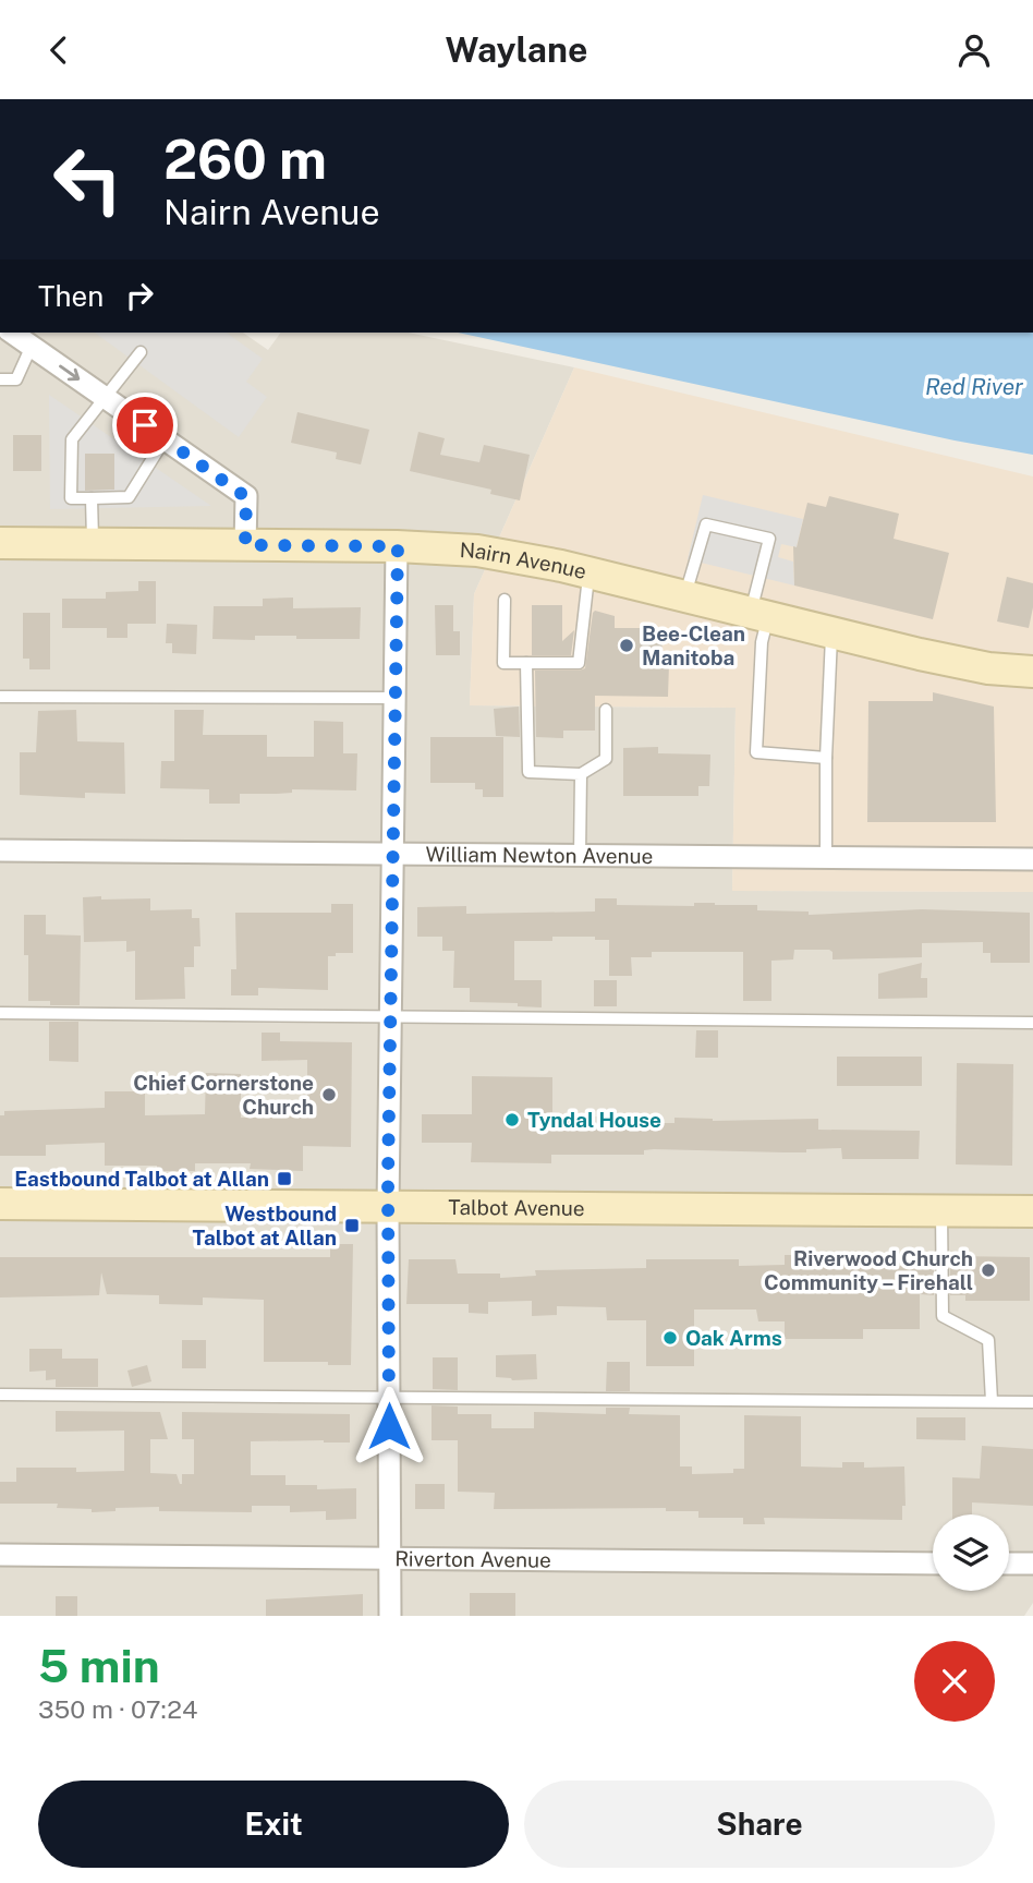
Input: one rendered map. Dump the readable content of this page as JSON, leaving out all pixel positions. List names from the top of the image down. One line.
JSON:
{"streets":{"main road":["Nairn Avenue","Talbot Avenue"],"street":["William Newton Avenue","Riverton Avenue"]},"water":["Red River"],"places":{"other":["Bee-Clean Manitoba","Chief Cornerstone Church","Tyndal House","Riverwood Church Community – Firehall","Oak Arms"],"transit":["Eastbound Talbot at Allan","Westbound Talbot at Allan"]},"page":{"header":"Waylane","turn":["260 m","Nairn Avenue"],"then":"Then","heading":["5 min","350 m · 07:24"],"buttons":["Exit","Share"]}}
